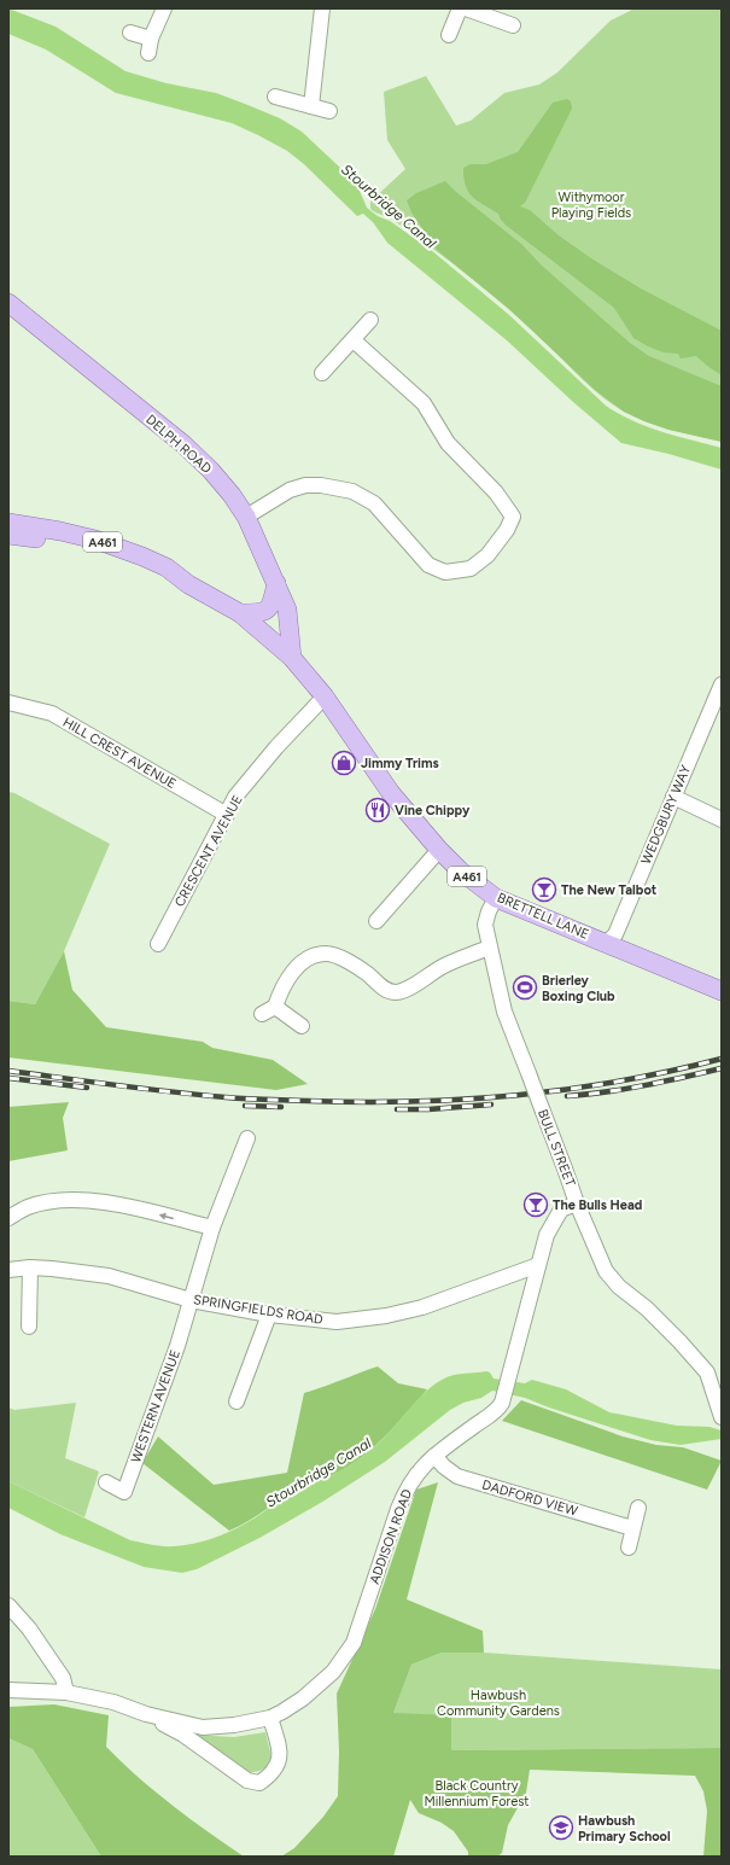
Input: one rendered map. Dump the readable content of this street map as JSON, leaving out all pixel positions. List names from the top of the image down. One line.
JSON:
{"streets":{"main road":["DELPH ROAD","A461","BRETTELL LANE"],"street":["HILL CREST AVENUE","WEDGBURY WAY","CRESCENT AVENUE","BULL STREET","SPRINGFIELDS ROAD","WESTERN AVENUE","DADFORD VIEW","ADDISON ROAD"]},"crossings":[["DELPH ROAD","A461"],["DELPH ROAD","BRETTELL LANE"],["A461","BRETTELL LANE"],["HILL CREST AVENUE","CRESCENT AVENUE"],["WEDGBURY WAY","BRETTELL LANE"],["CRESCENT AVENUE","BRETTELL LANE"],["BRETTELL LANE","BULL STREET"],["BULL STREET","ADDISON ROAD"],["SPRINGFIELDS ROAD","WESTERN AVENUE"],["SPRINGFIELDS ROAD","ADDISON ROAD"],["DADFORD VIEW","ADDISON ROAD"]],"water":["Stourbridge Canal"],"parks":["Withymoor Playing Fields","Hawbush Community Gardens","Black Country Millennium Forest"],"places":{"shop":["Jimmy Trims"],"restaurant":["Vine Chippy"],"bar":["The New Talbot","The Bulls Head"],"sports":["Brierley Boxing Club"],"school or university":["Hawbush Primary School"]}}
